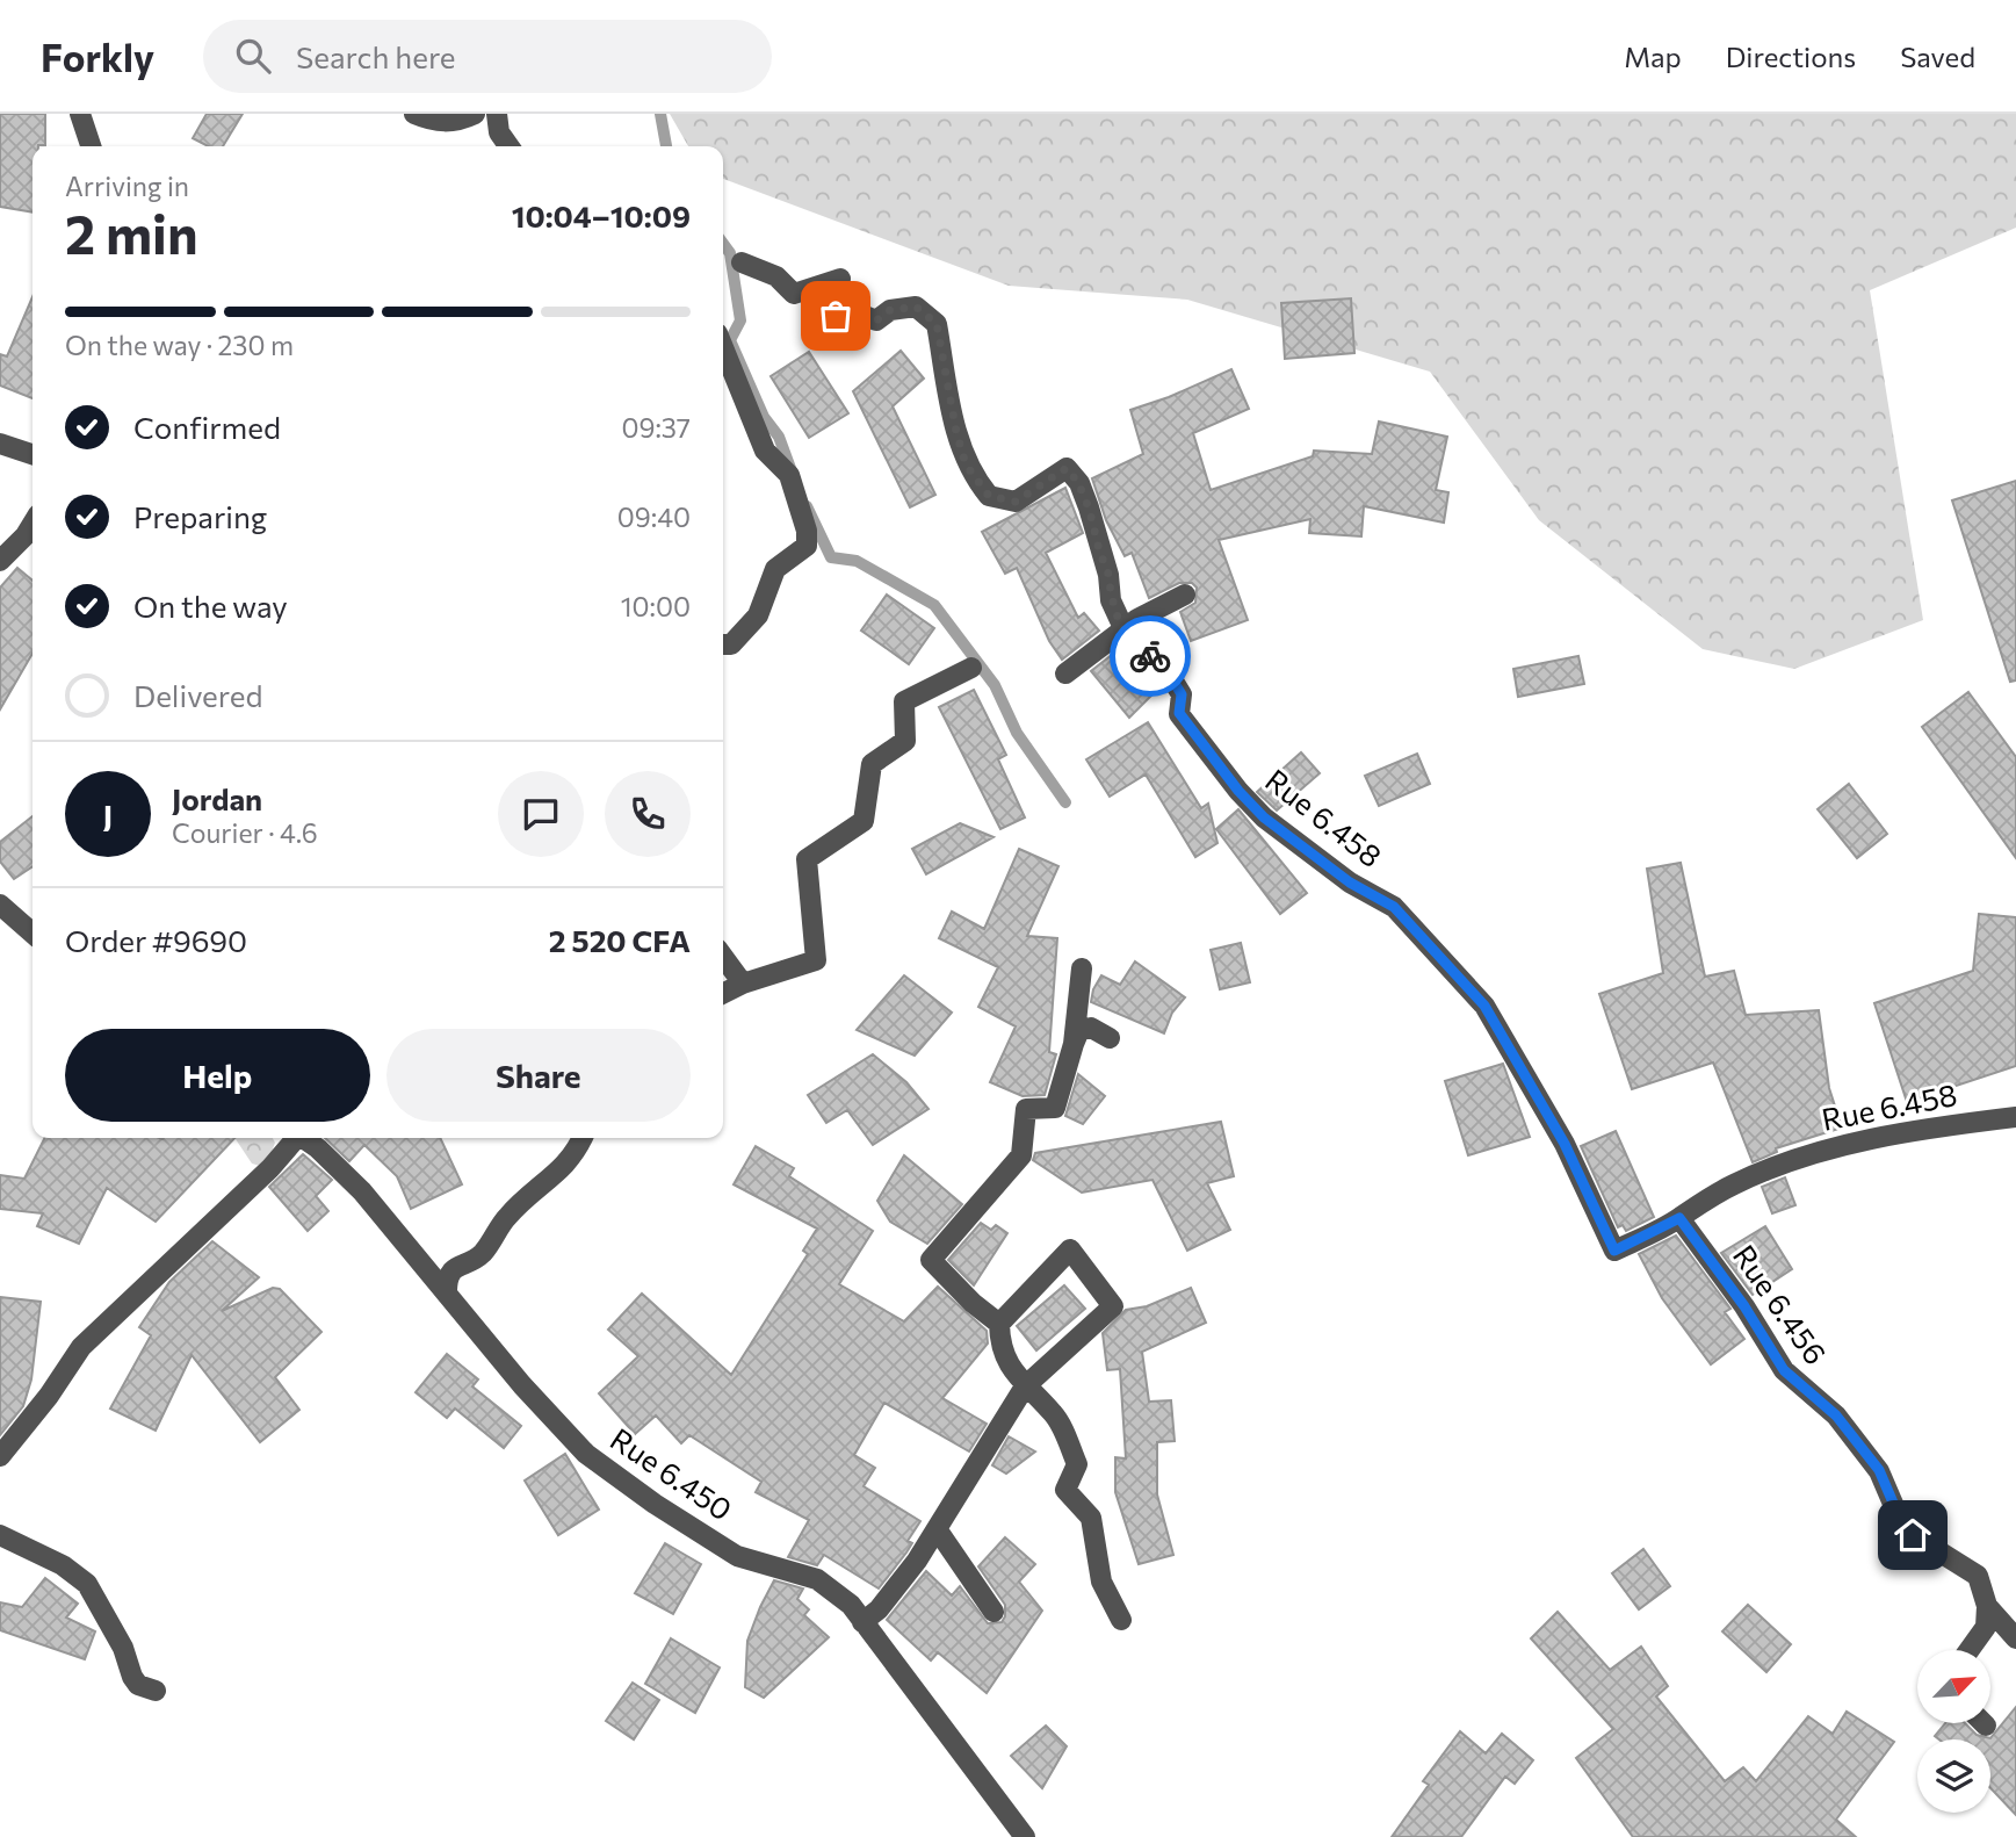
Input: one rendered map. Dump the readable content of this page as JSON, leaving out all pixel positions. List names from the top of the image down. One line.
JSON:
{"streets":{"street":["Rue 6.458","Rue 6.456","Rue 6.450"]},"crossings":[["Rue 6.458","Rue 6.456"]],"north":"top right","page":{"header":"Forkly","search":"Search here","nav":["Map","Directions","Saved"],"heading":["2 min","Arriving in","10:04–10:09"],"panel":["Jordan","Courier · 4.6","Order #9690","2 520 CFA"],"bar":"On the way · 230 m","list":[["Confirmed","09:37"],["Preparing","09:40"],["On the way","10:00"],"Delivered"],"round":"J","buttons":["Help","Share"]}}
